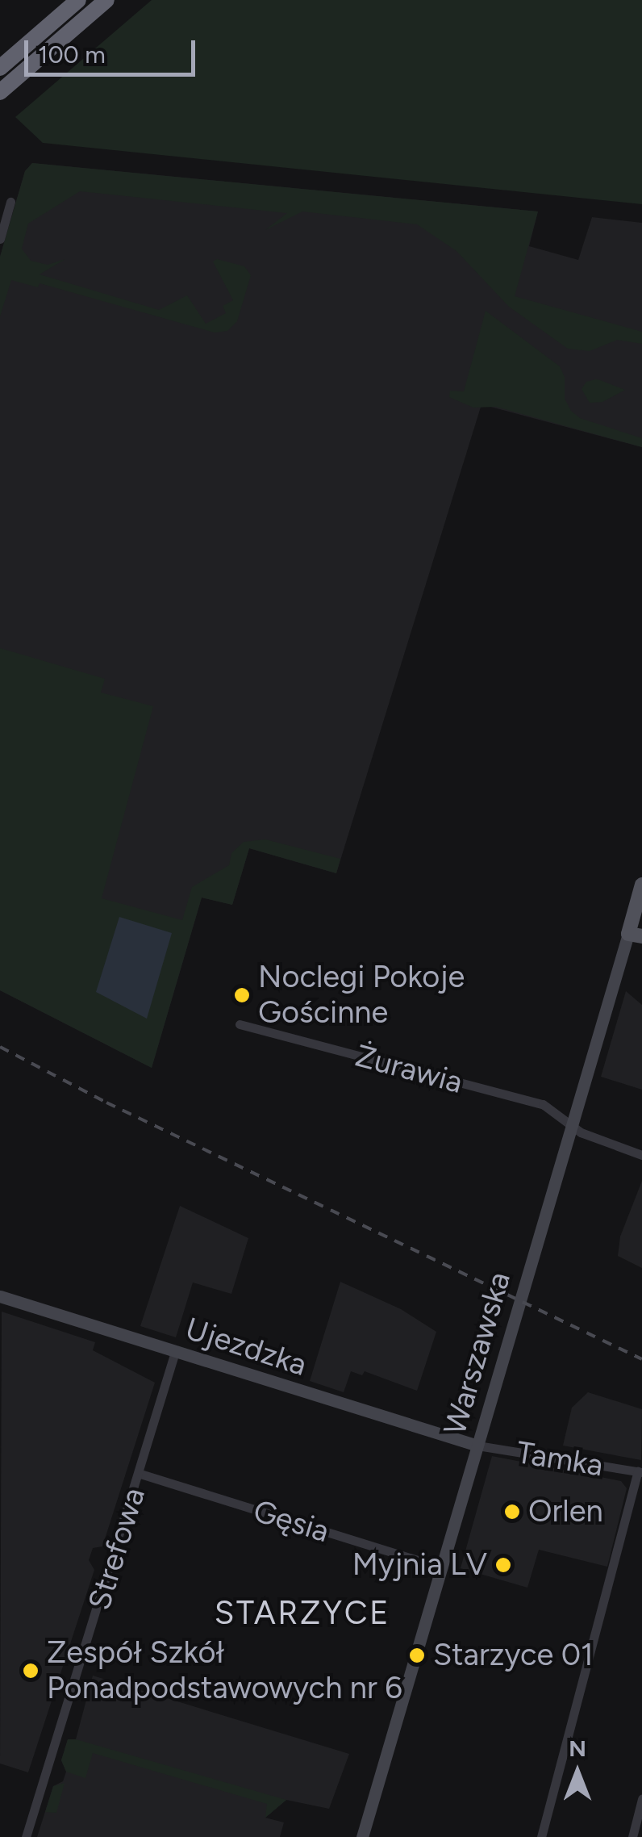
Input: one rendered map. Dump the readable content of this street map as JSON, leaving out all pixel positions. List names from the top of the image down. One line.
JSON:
{"streets":{"main road":["Ujezdzka","Warszawska"],"street":["Żurawia","Tamka","Gęsia","Strefowa"]},"crossings":[["Żurawia","Warszawska"],["Ujezdzka","Warszawska"],["Ujezdzka","Tamka"],["Ujezdzka","Strefowa"],["Warszawska","Tamka"],["Warszawska","Gęsia"],["Gęsia","Strefowa"]],"districts":["STARZYCE"],"places":["Noclegi Pokoje Gościnne","Orlen","Myjnia LV","Starzyce 01","Zespół Szkół Ponadpodstawowych nr 6"],"scale_bar":"100 m","north":"top"}
